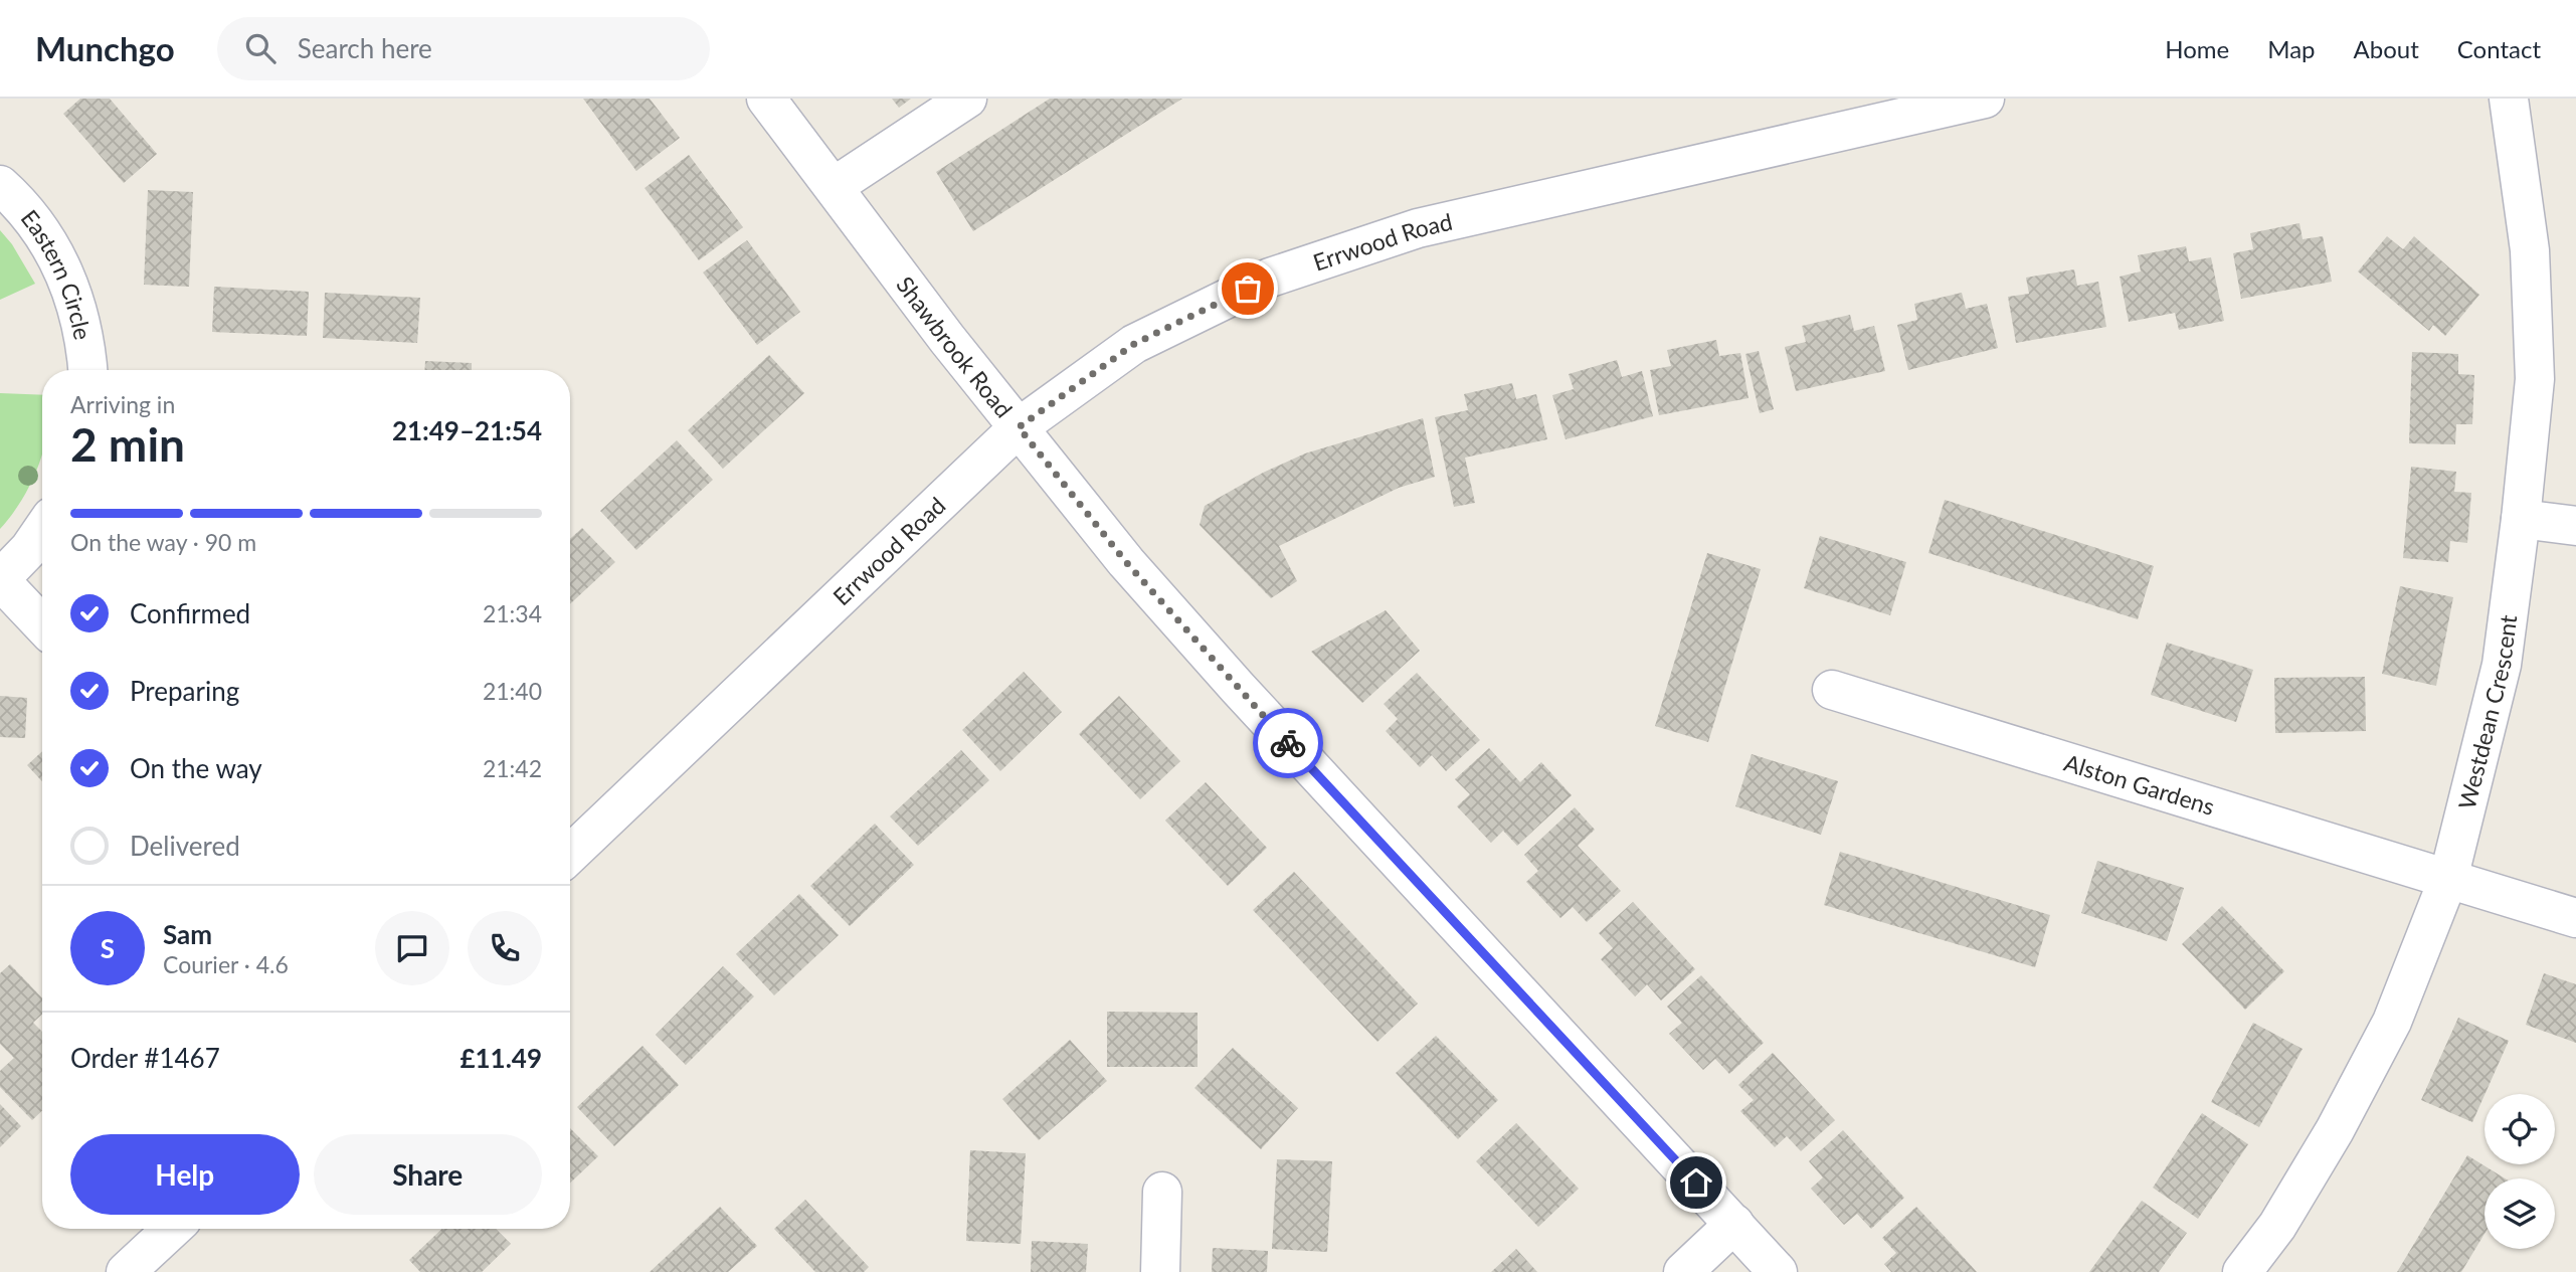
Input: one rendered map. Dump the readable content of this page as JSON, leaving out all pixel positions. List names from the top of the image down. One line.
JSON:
{"streets":{"street":["Errwood Road","Eastern Circle","Shawbrook Road","Westdean Crescent","Alston Gardens"]},"crossings":[["Errwood Road","Shawbrook Road"],["Westdean Crescent","Alston Gardens"]],"page":{"header":"Munchgo","search":"Search here","nav":["Home","Map","About","Contact"],"heading":["2 min","Arriving in","21:49–21:54"],"panel":["Sam","Courier · 4.6","Order #1467","£11.49"],"bar":"On the way · 90 m","list":[["Confirmed","21:34"],["Preparing","21:40"],["On the way","21:42"],"Delivered"],"round":"S","buttons":["Help","Share"]}}
